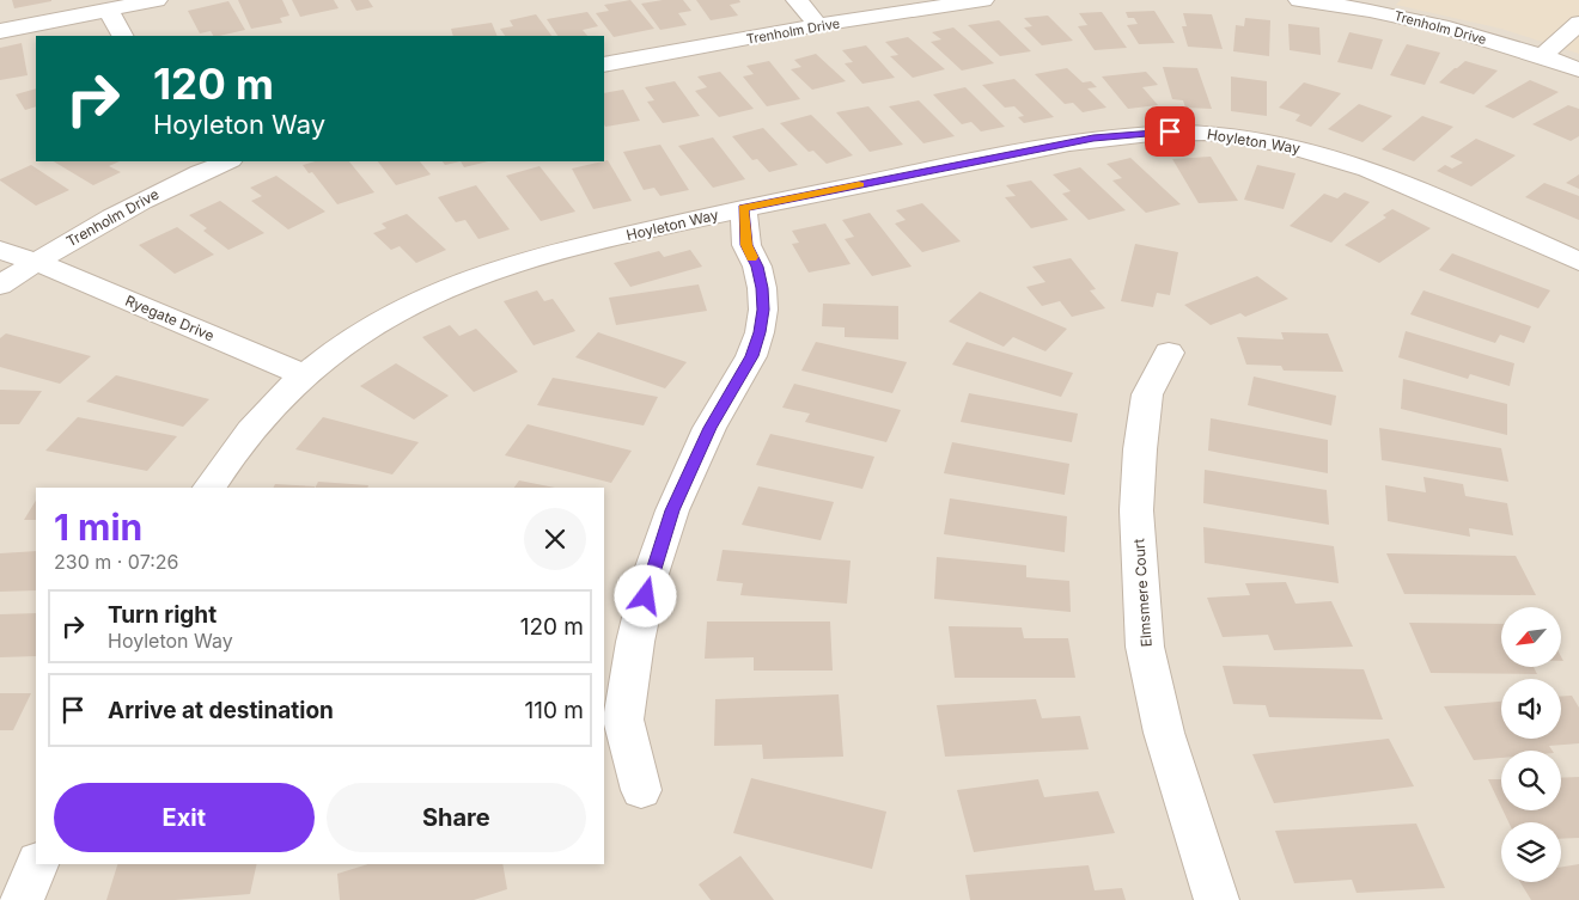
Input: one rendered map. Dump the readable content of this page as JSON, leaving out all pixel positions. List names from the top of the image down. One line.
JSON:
{"streets":{"street":["Trenholm Drive","Hoyleton Way","Ryegate Drive","Elmsmere Court"]},"crossings":[["Trenholm Drive","Ryegate Drive"],["Hoyleton Way","Ryegate Drive"]],"north":"bottom left","page":{"turn":["120 m","Hoyleton Way"],"heading":["1 min","230 m · 07:26"],"list":[{"name":"Turn right","note":"Hoyleton Way","value":"120 m"},{"name":"Arrive at destination","value":"110 m"}],"buttons":["Exit","Share"]}}
